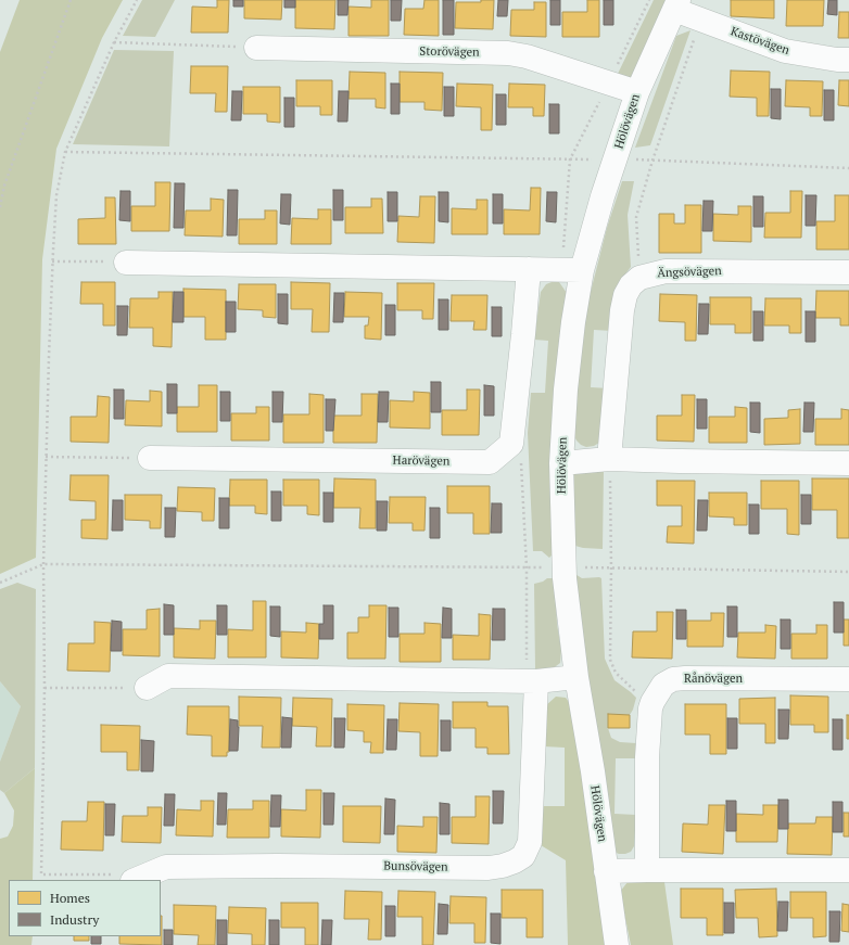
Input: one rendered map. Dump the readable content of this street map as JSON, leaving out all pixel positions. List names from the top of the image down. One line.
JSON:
{"streets":{"street":["Kastövägen","Storövägen","Hölövägen","Ängsövägen","Harövägen","Rånövägen","Bunsövägen"]},"crossings":[["Kastövägen","Hölövägen"],["Storövägen","Hölövägen"]],"legend":["Homes","Industry"]}
